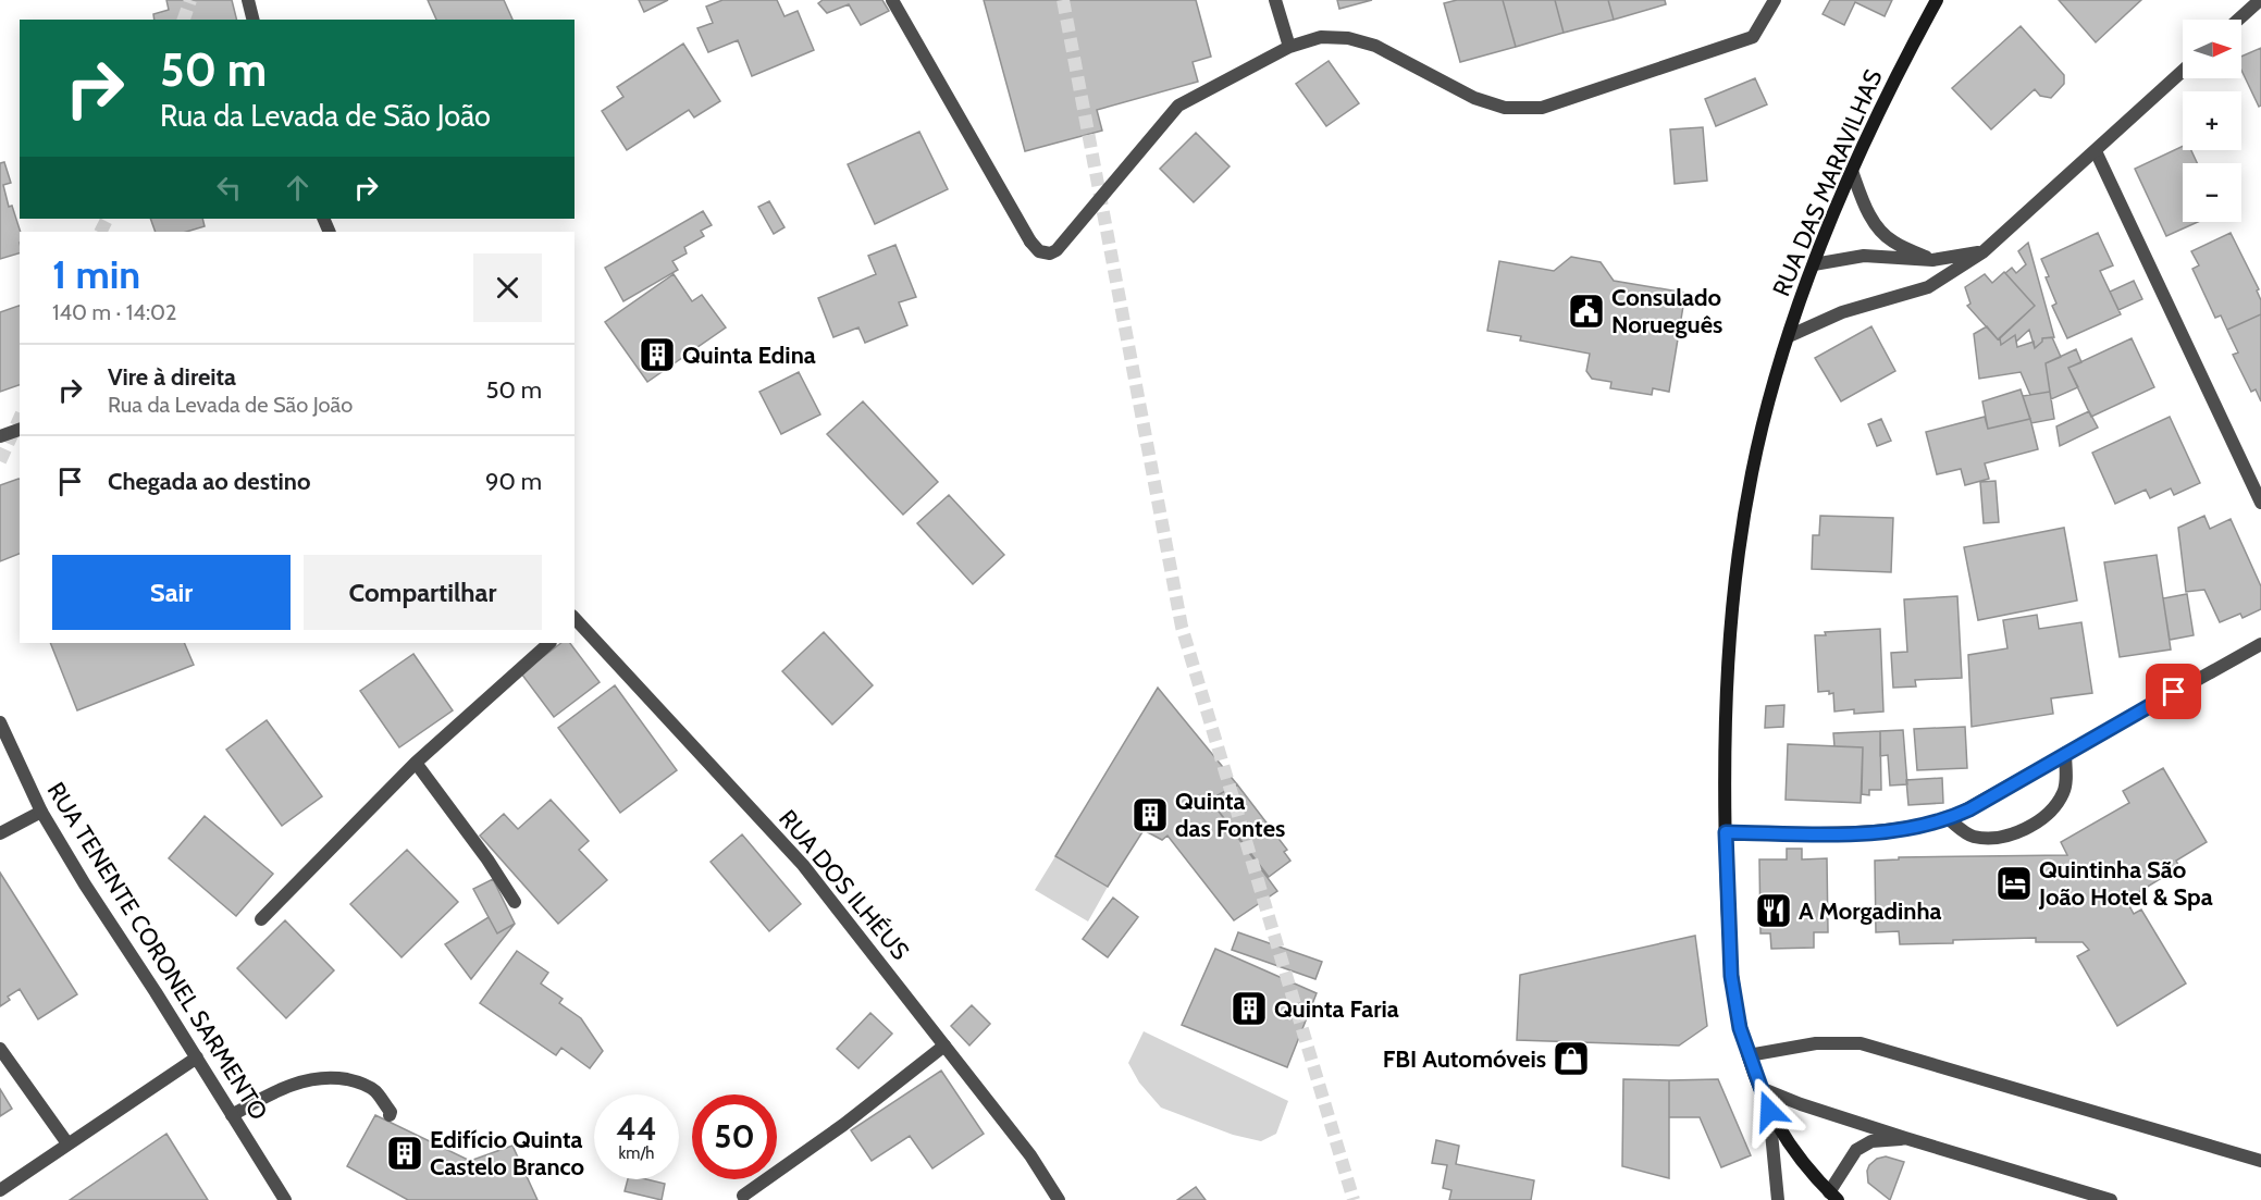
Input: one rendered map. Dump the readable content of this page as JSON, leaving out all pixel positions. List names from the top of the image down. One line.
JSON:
{"streets":{"main road":["RUA DAS MARAVILHAS"],"street":["RUA DOS ILHÉUS","RUA TENENTE CORONEL SARMENTO"]},"places":{"public building":["Consulado Norueguês"],"building":["Quinta Edina","Quinta das Fontes","Quinta Faria","Edifício Quinta Castelo Branco"],"hotel":["Quintinha São João Hotel & Spa"],"restaurant":["A Morgadinha"],"shop":["FBI Automóveis"]},"north":"right","page":{"map_buttons":["+","−"],"turn":["50 m","Rua da Levada de São João"],"heading":["1 min","140 m · 14:02"],"list":[{"name":"Vire à direita","note":"Rua da Levada de São João","value":"50 m"},{"name":"Chegada ao destino","value":"90 m"}],"buttons":["Sair","Compartilhar"],"speed":"44 km/h","limit":"50"}}
